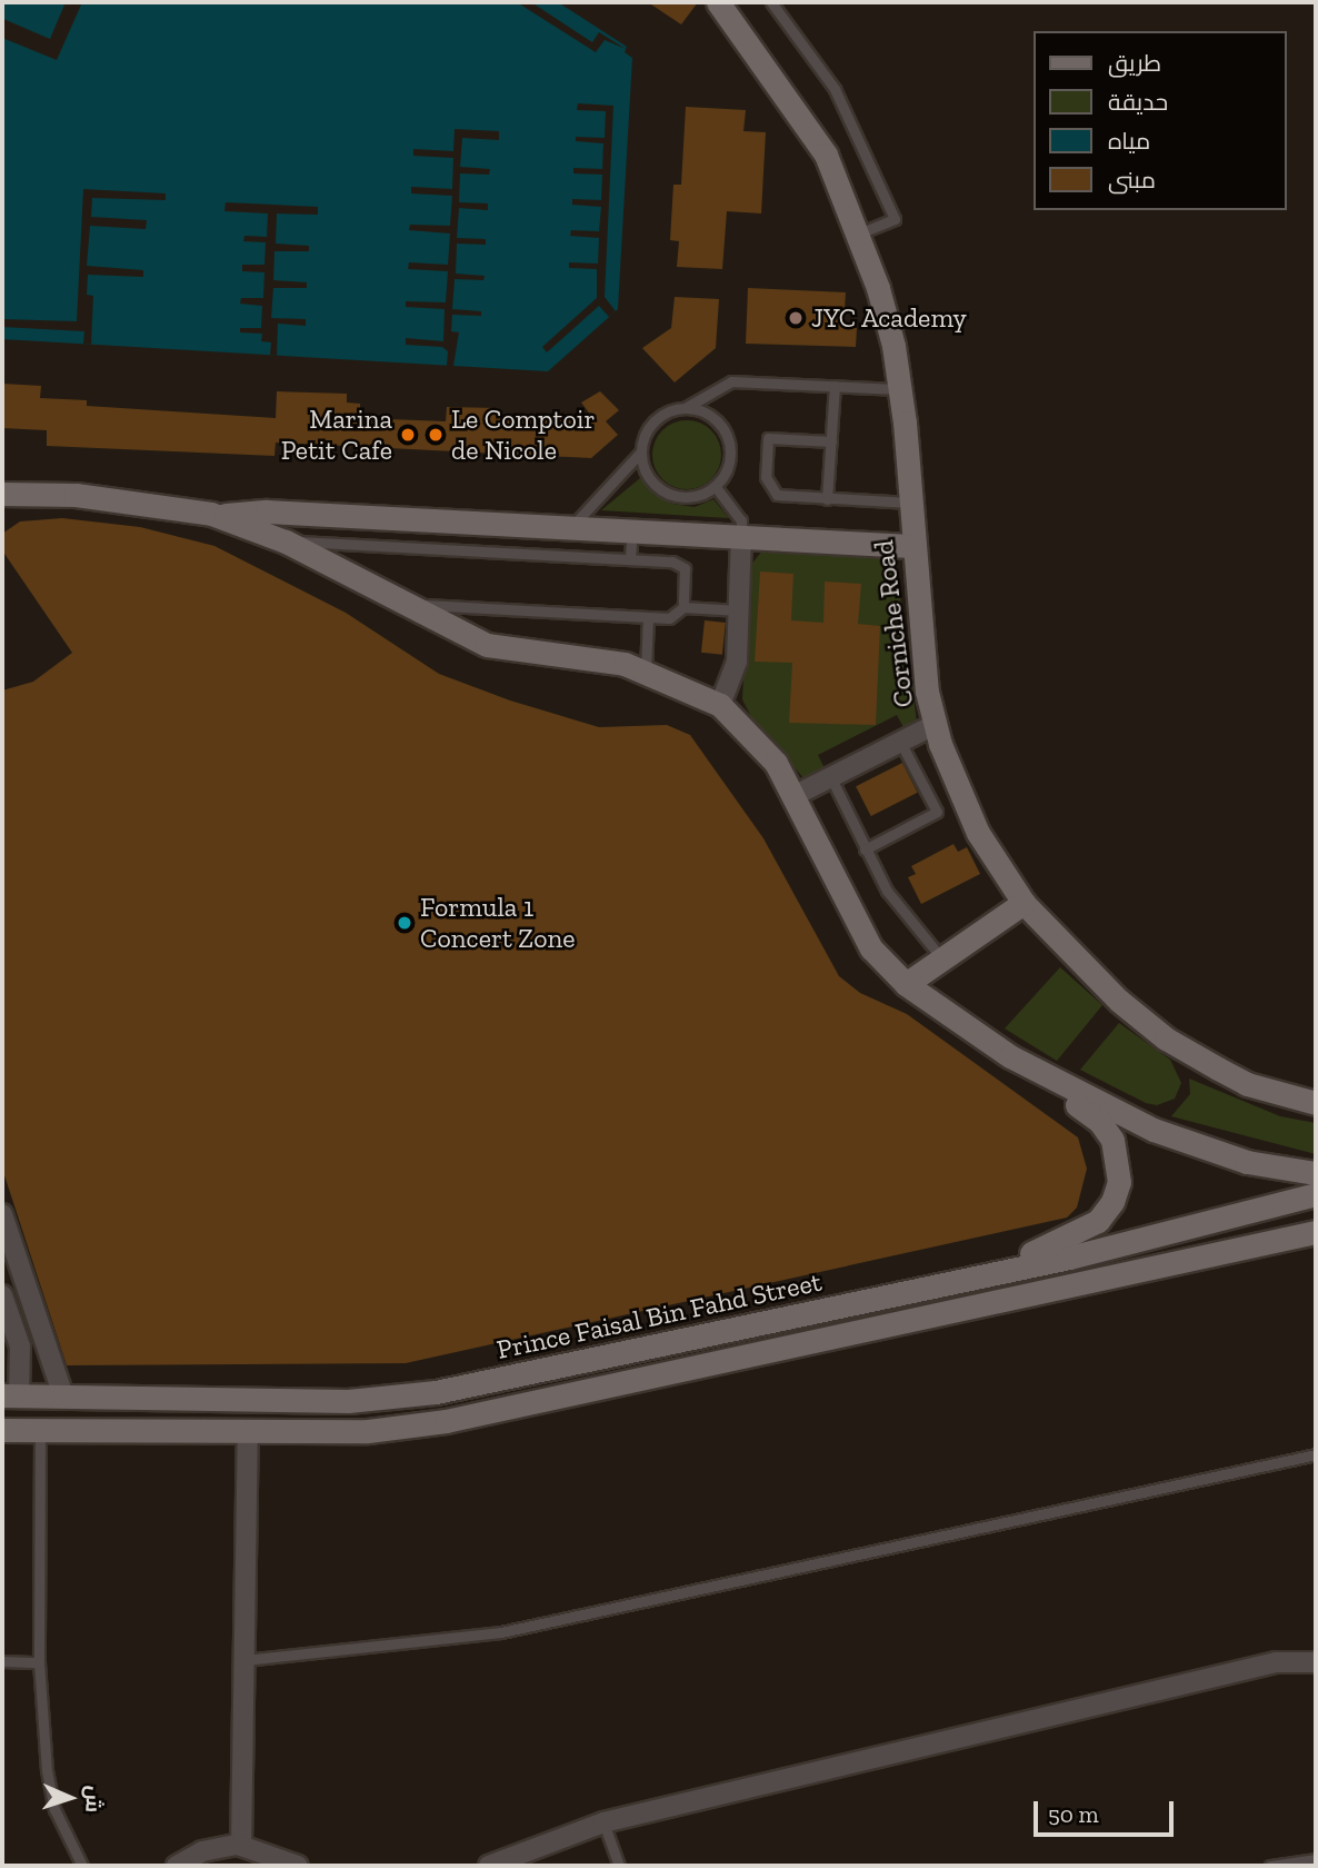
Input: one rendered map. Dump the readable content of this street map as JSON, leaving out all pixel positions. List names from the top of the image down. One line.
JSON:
{"streets":{"main road":["Corniche Road","Prince Faisal Bin Fahd Street"]},"places":["JYC Academy","Marina Petit Cafe","Le Comptoir de Nicole","Formula 1 Concert Zone"],"legend":["طريق","حديقة","مياه","مبنى"],"scale_bar":"50 m","north":"right"}
